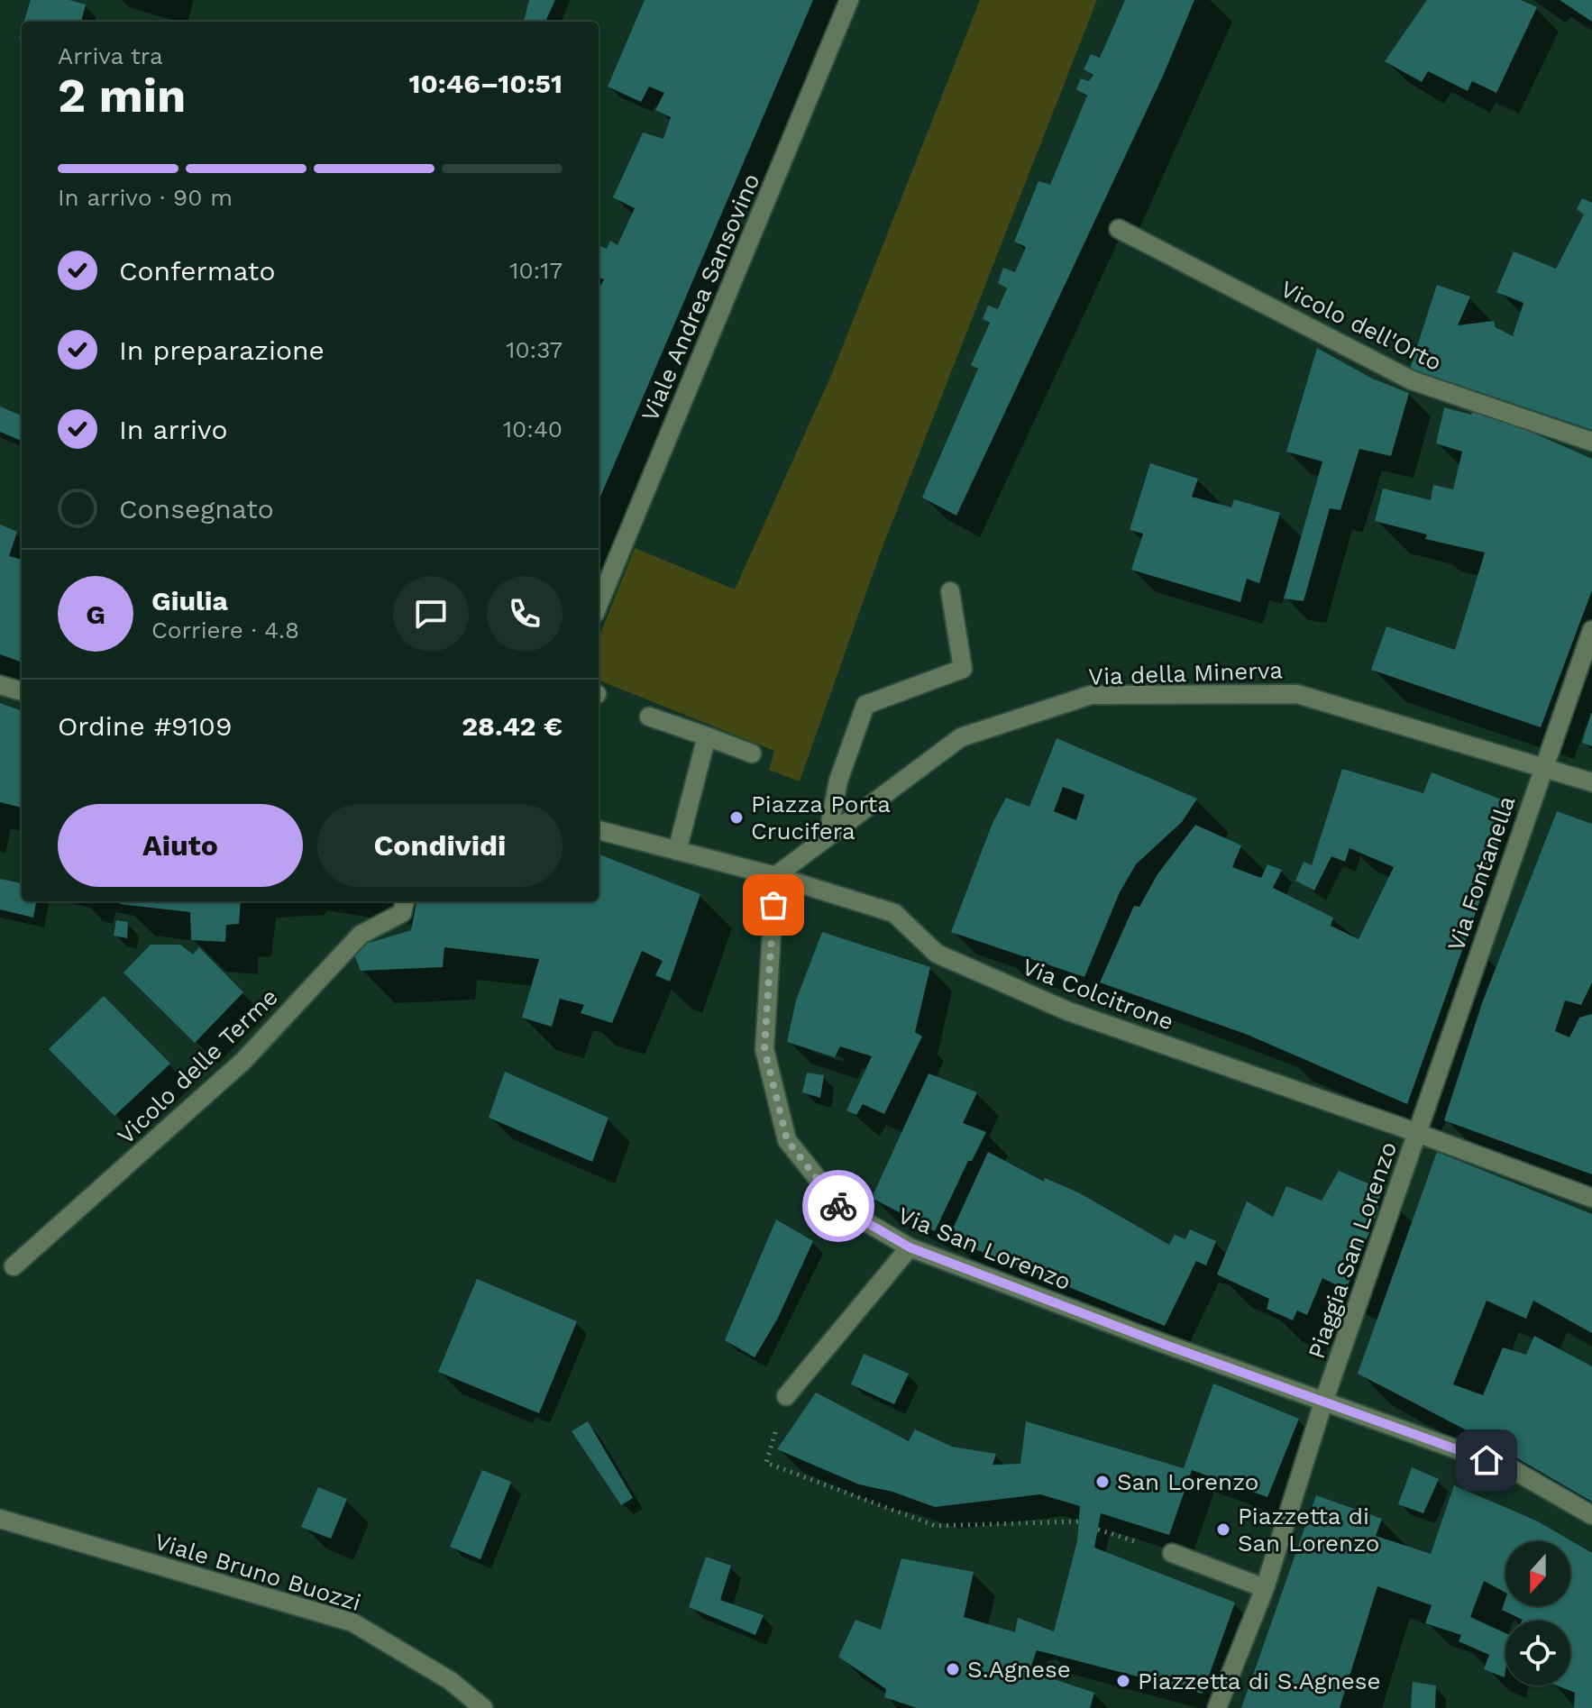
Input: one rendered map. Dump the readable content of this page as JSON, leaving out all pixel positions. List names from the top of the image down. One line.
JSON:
{"streets":{"street":["Viale Andrea Sansovino","Vicolo dell'Orto","Via della Minerva","Via Fontanella","Via Colcitrone","Vicolo delle Terme","Via San Lorenzo","Piaggia San Lorenzo","Viale Bruno Buozzi"]},"crossings":[["Via della Minerva","Via Fontanella"],["Via della Minerva","Via Colcitrone"],["Via della Minerva","Via San Lorenzo"],["Via Fontanella","Via Colcitrone"],["Via Fontanella","Piaggia San Lorenzo"],["Via Colcitrone","Via San Lorenzo"],["Via Colcitrone","Piaggia San Lorenzo"],["Via San Lorenzo","Piaggia San Lorenzo"]],"places":["Piazza Porta Crucifera","San Lorenzo","Piazzetta di San Lorenzo","S.Agnese","Piazzetta di S.Agnese"],"north":"bottom","page":{"heading":["2 min","Arriva tra","10:46–10:51"],"panel":["Giulia","Corriere · 4.8","Ordine #9109","28.42 €"],"bar":"In arrivo · 90 m","list":[["Confermato","10:17"],["In preparazione","10:37"],["In arrivo","10:40"],"Consegnato"],"round":"G","buttons":["Aiuto","Condividi"]}}
